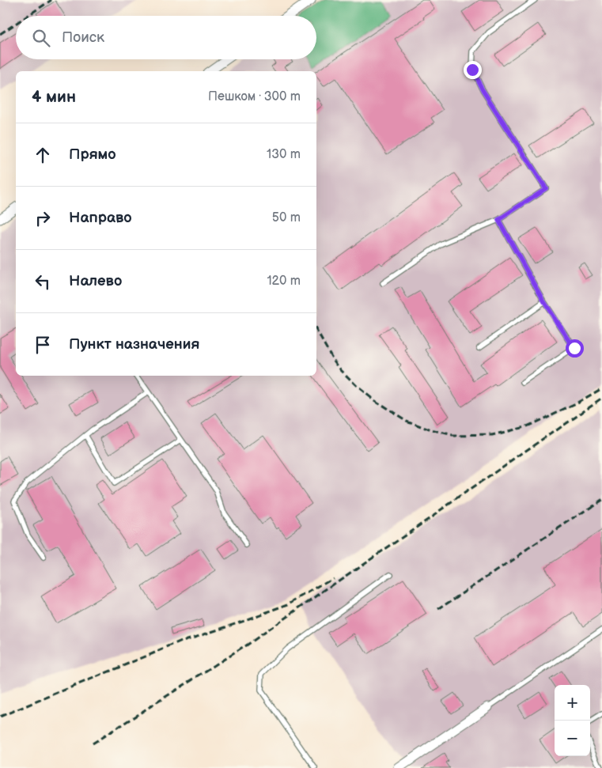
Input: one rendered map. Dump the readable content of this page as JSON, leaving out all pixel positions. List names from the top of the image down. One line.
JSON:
{"page":{"search":"Поиск","heading":["4 мин","Пешком · 300 m"],"list":[["Прямо","130 m"],["Направо","50 m"],["Налево","120 m"],"Пункт назначения"],"map_buttons":["+","−"]}}
